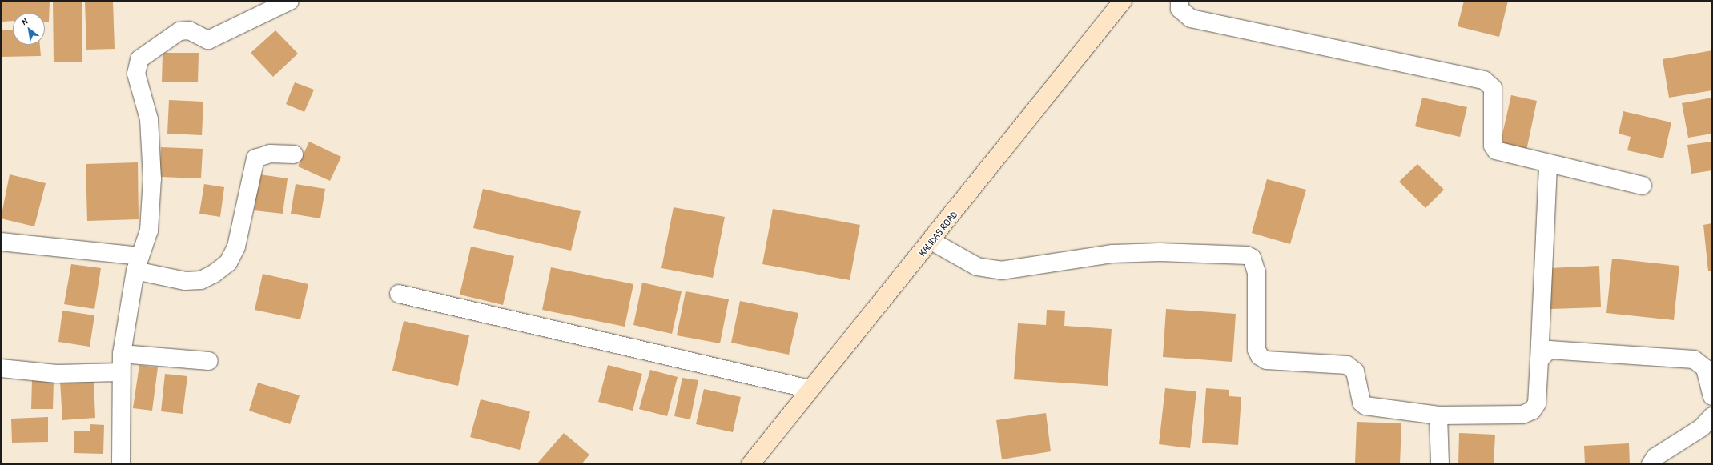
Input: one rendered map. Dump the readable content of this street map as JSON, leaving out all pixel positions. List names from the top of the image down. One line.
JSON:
{"streets":{"street":["KALIDAS ROAD"]},"north":"top left"}
